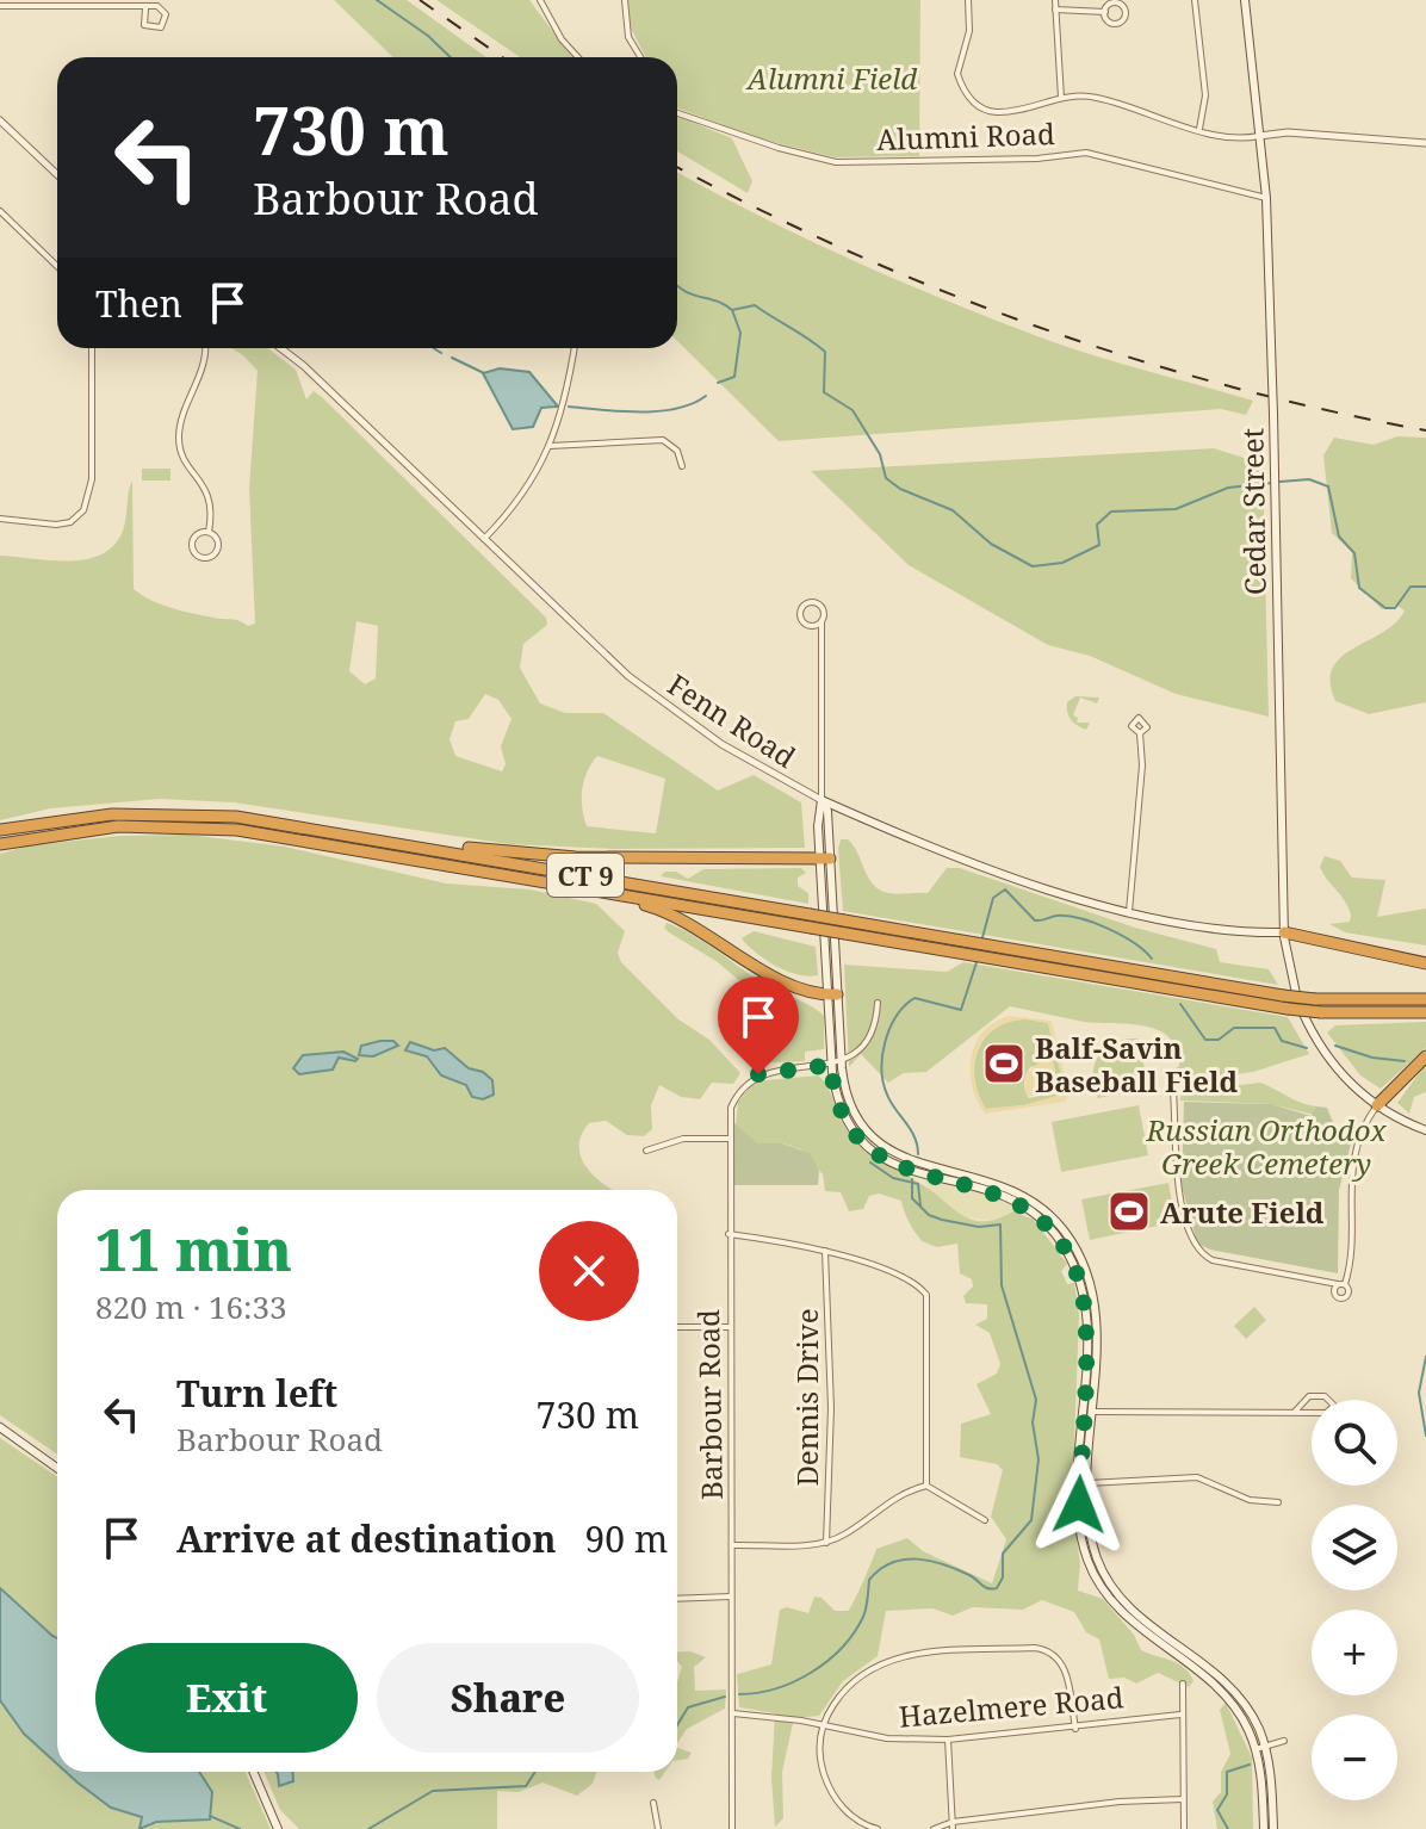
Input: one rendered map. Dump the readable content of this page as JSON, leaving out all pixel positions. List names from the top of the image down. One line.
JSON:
{"streets":{"highway":["CT 9"],"main road":["Cedar Street","Fenn Road"],"street":["Alumni Road","Dennis Drive","Barbour Road","Hazelmere Road"]},"crossings":[["Alumni Road","Cedar Street"],["Cedar Street","Fenn Road"],["Barbour Road","Hazelmere Road"]],"parks":["Alumni Field","Russian Orthodox Greek Cemetery"],"places":{"sports":["Balf-Savin Baseball Field","Arute Field"]},"page":{"turn":["730 m","Barbour Road"],"then":"Then","heading":["11 min","820 m · 16:33"],"list":[{"name":"Turn left","note":"Barbour Road","value":"730 m"},{"name":"Arrive at destination","value":"90 m"}],"map_buttons":["+","−"],"buttons":["Exit","Share"]}}
